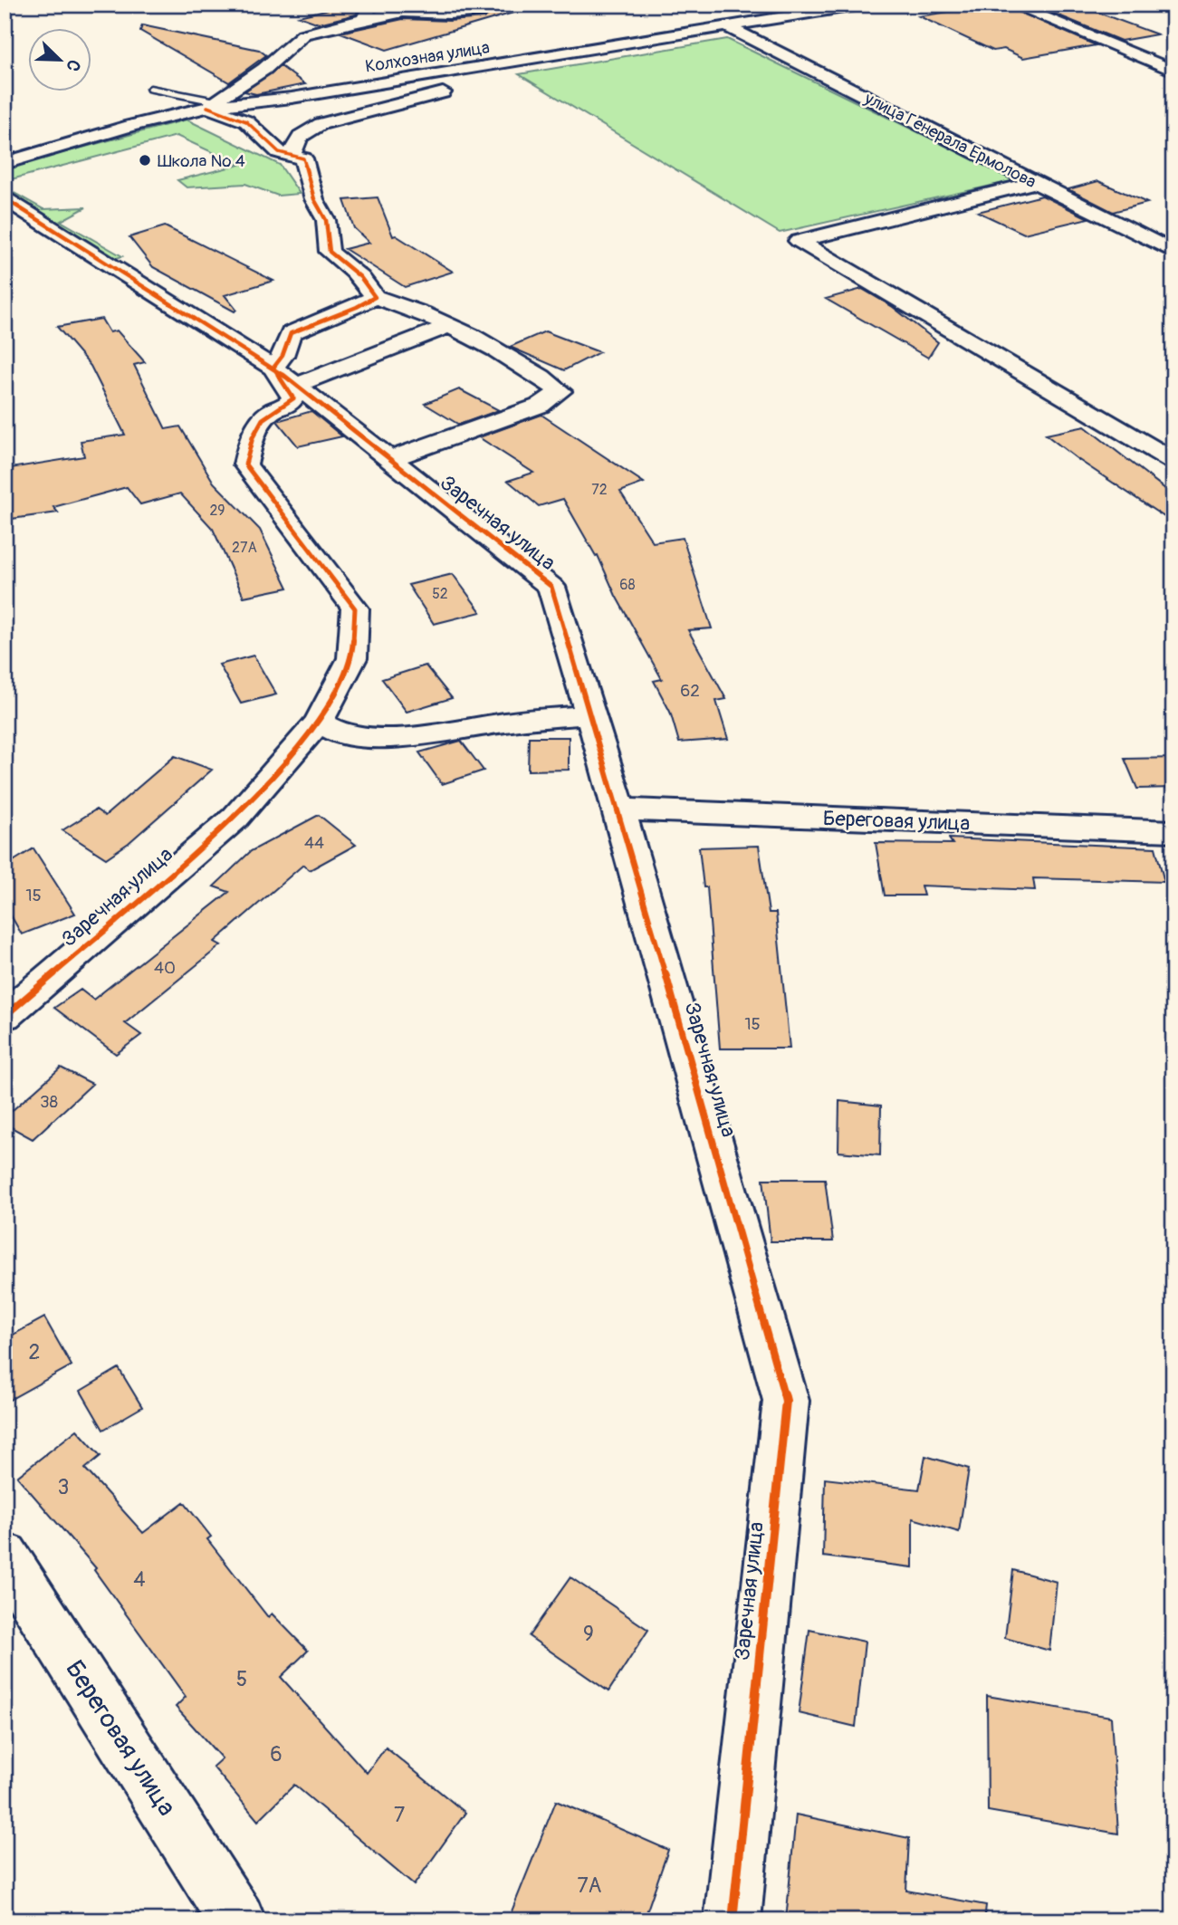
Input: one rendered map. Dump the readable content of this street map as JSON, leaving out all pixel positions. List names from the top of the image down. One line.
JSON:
{"streets":{"street":["Колхозная улица","улица Генерала Ермолова","Заречная улица","Береговая улица"]},"crossings":[["Колхозная улица","улица Генерала Ермолова"],["Заречная улица","Береговая улица"]],"places":["Школа № 4"],"house_numbers":["72","29","27А","68","52","62","44","15","40","15","38","2","3","4","9","5","6","7","7А"],"north":"bottom right"}
